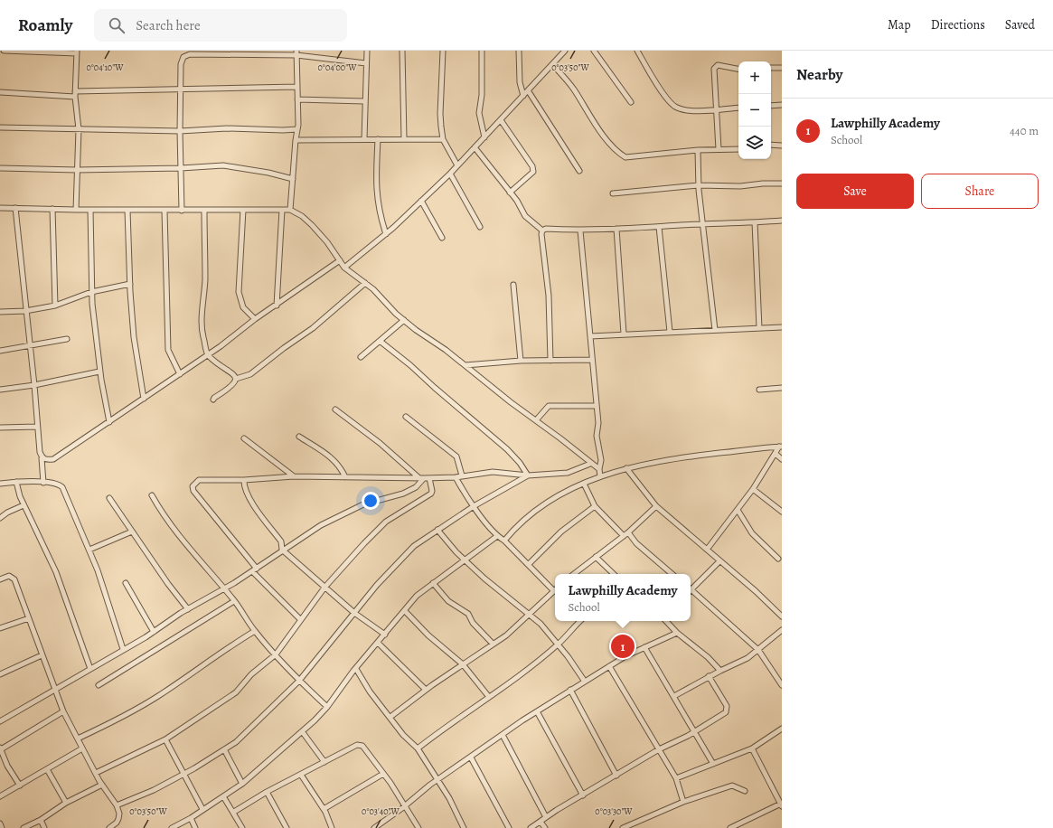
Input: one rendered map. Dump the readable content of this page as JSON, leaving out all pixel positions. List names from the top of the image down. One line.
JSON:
{"page":{"header":"Roamly","search":"Search here","nav":["Map","Directions","Saved"],"heading":"Nearby","map_buttons":["+","−"],"list":[{"mark":"1","name":"Lawphilly Academy","note":"School","value":"440 m"}],"buttons":["Save","Share"],"popup":["Lawphilly Academy","School"],"pins":"1"},"coordinates":["0°04'10\"W","0°04'00\"W","0°03'50\"W","0°03'40\"W","0°03'30\"W"]}
